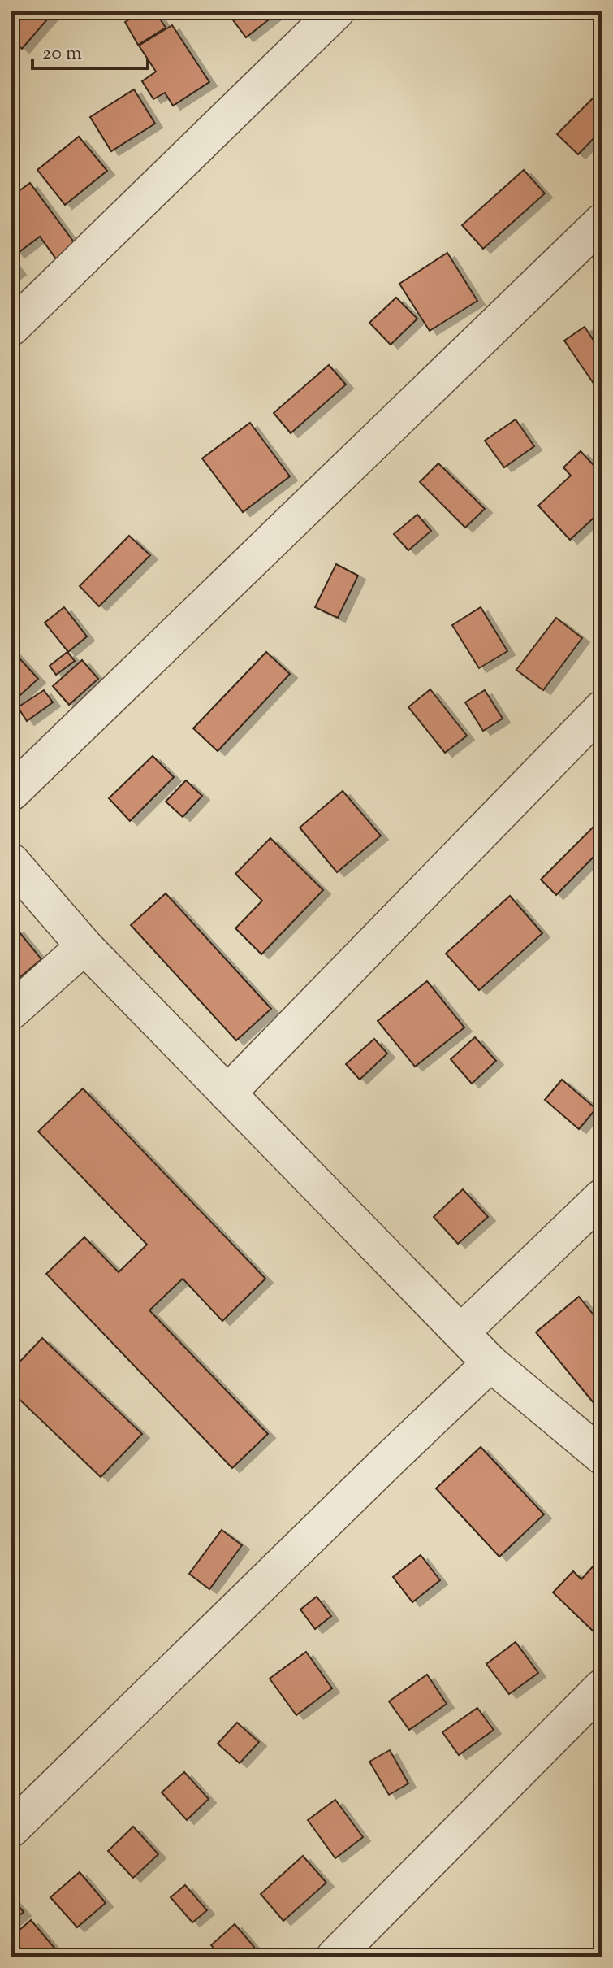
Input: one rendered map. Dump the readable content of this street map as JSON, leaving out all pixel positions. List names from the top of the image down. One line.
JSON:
{"scale_bar":"20 m"}
